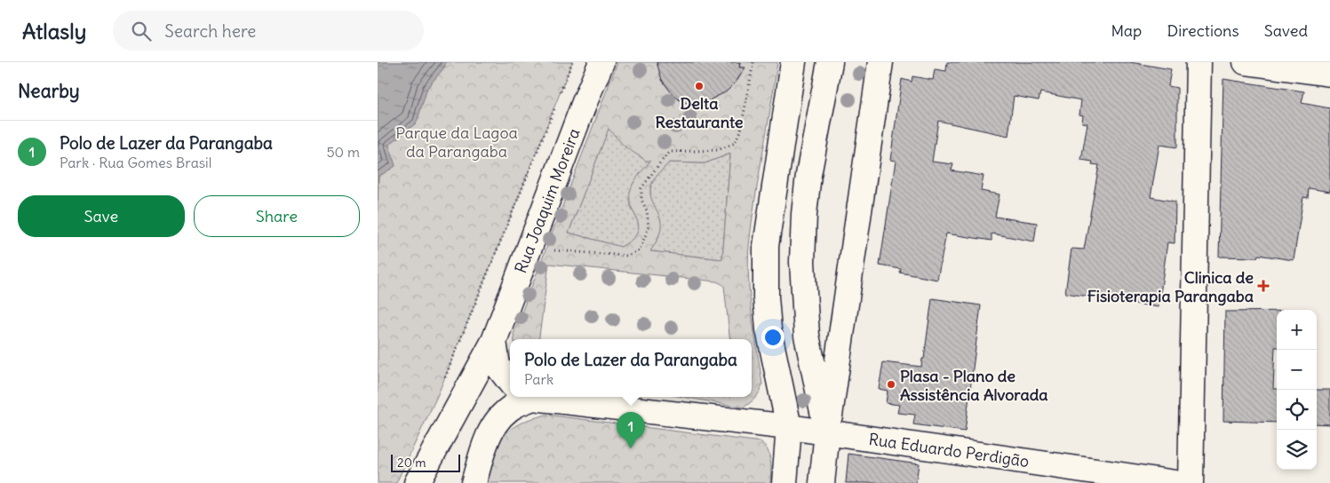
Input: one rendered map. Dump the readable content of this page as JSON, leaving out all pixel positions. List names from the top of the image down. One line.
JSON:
{"streets":{"main road":["Rua Joaquim Moreira","Rua Eduardo Perdigão"]},"parks":["Parque da Lagoa da Parangaba"],"places":{"other":["Delta Restaurante","Plasa - Plano de Assistência Alvorada"],"health":["Clinica de Fisioterapia Parangaba"]},"scale_bar":"20 m","page":{"header":"Atlasly","search":"Search here","nav":["Map","Directions","Saved"],"heading":"Nearby","list":[{"mark":"1","name":"Polo de Lazer da Parangaba","note":"Park · Rua Gomes Brasil","value":"50 m"}],"buttons":["Save","Share"],"map_buttons":["+","−"],"popup":["Polo de Lazer da Parangaba","Park"],"pins":"1","scale":"20 m"}}
